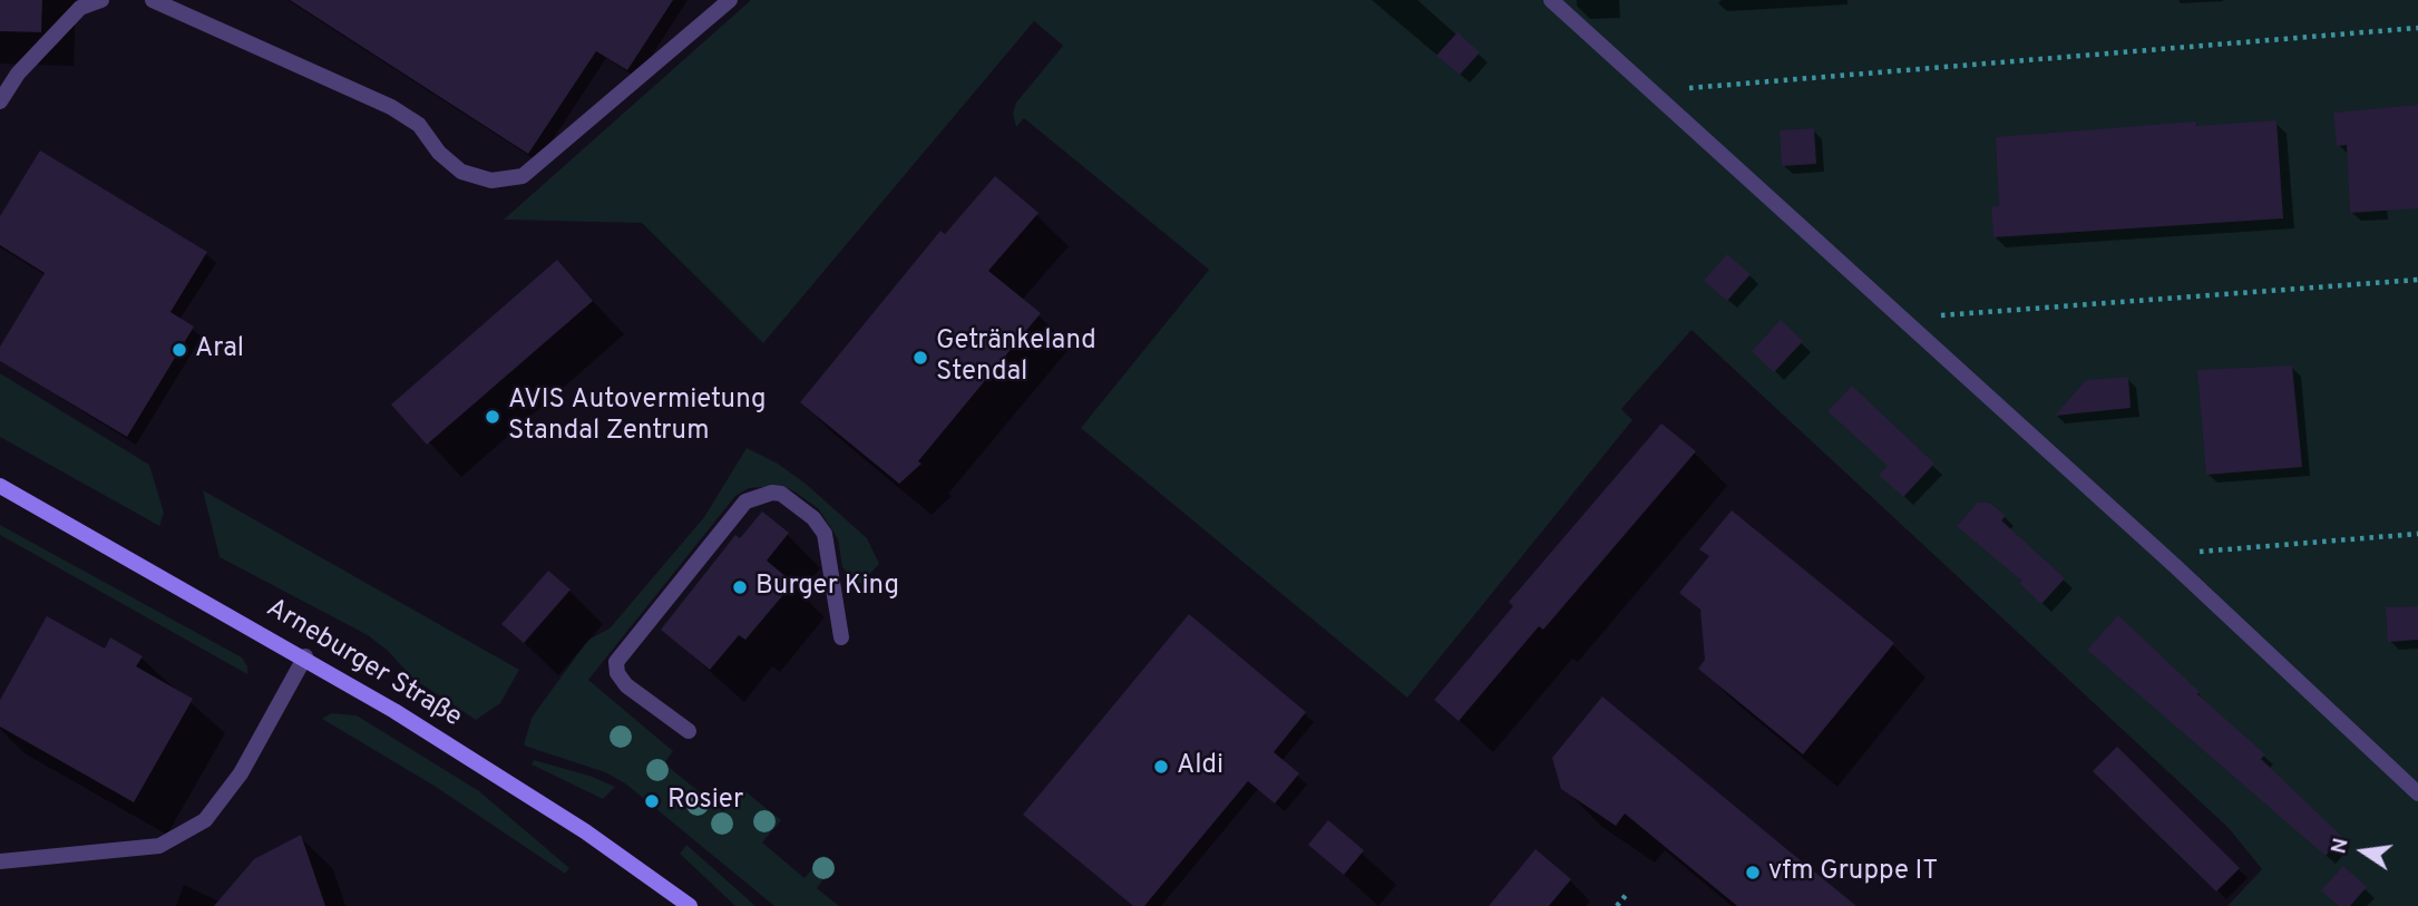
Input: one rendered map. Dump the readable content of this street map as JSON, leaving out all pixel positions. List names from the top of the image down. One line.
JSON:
{"streets":{"main road":["Arneburger Straße"]},"places":["Aral","Getränkeland Stendal","AVIS Autovermietung Standal Zentrum","Burger King","Aldi","Rosier","vfm Gruppe IT"],"north":"left"}
